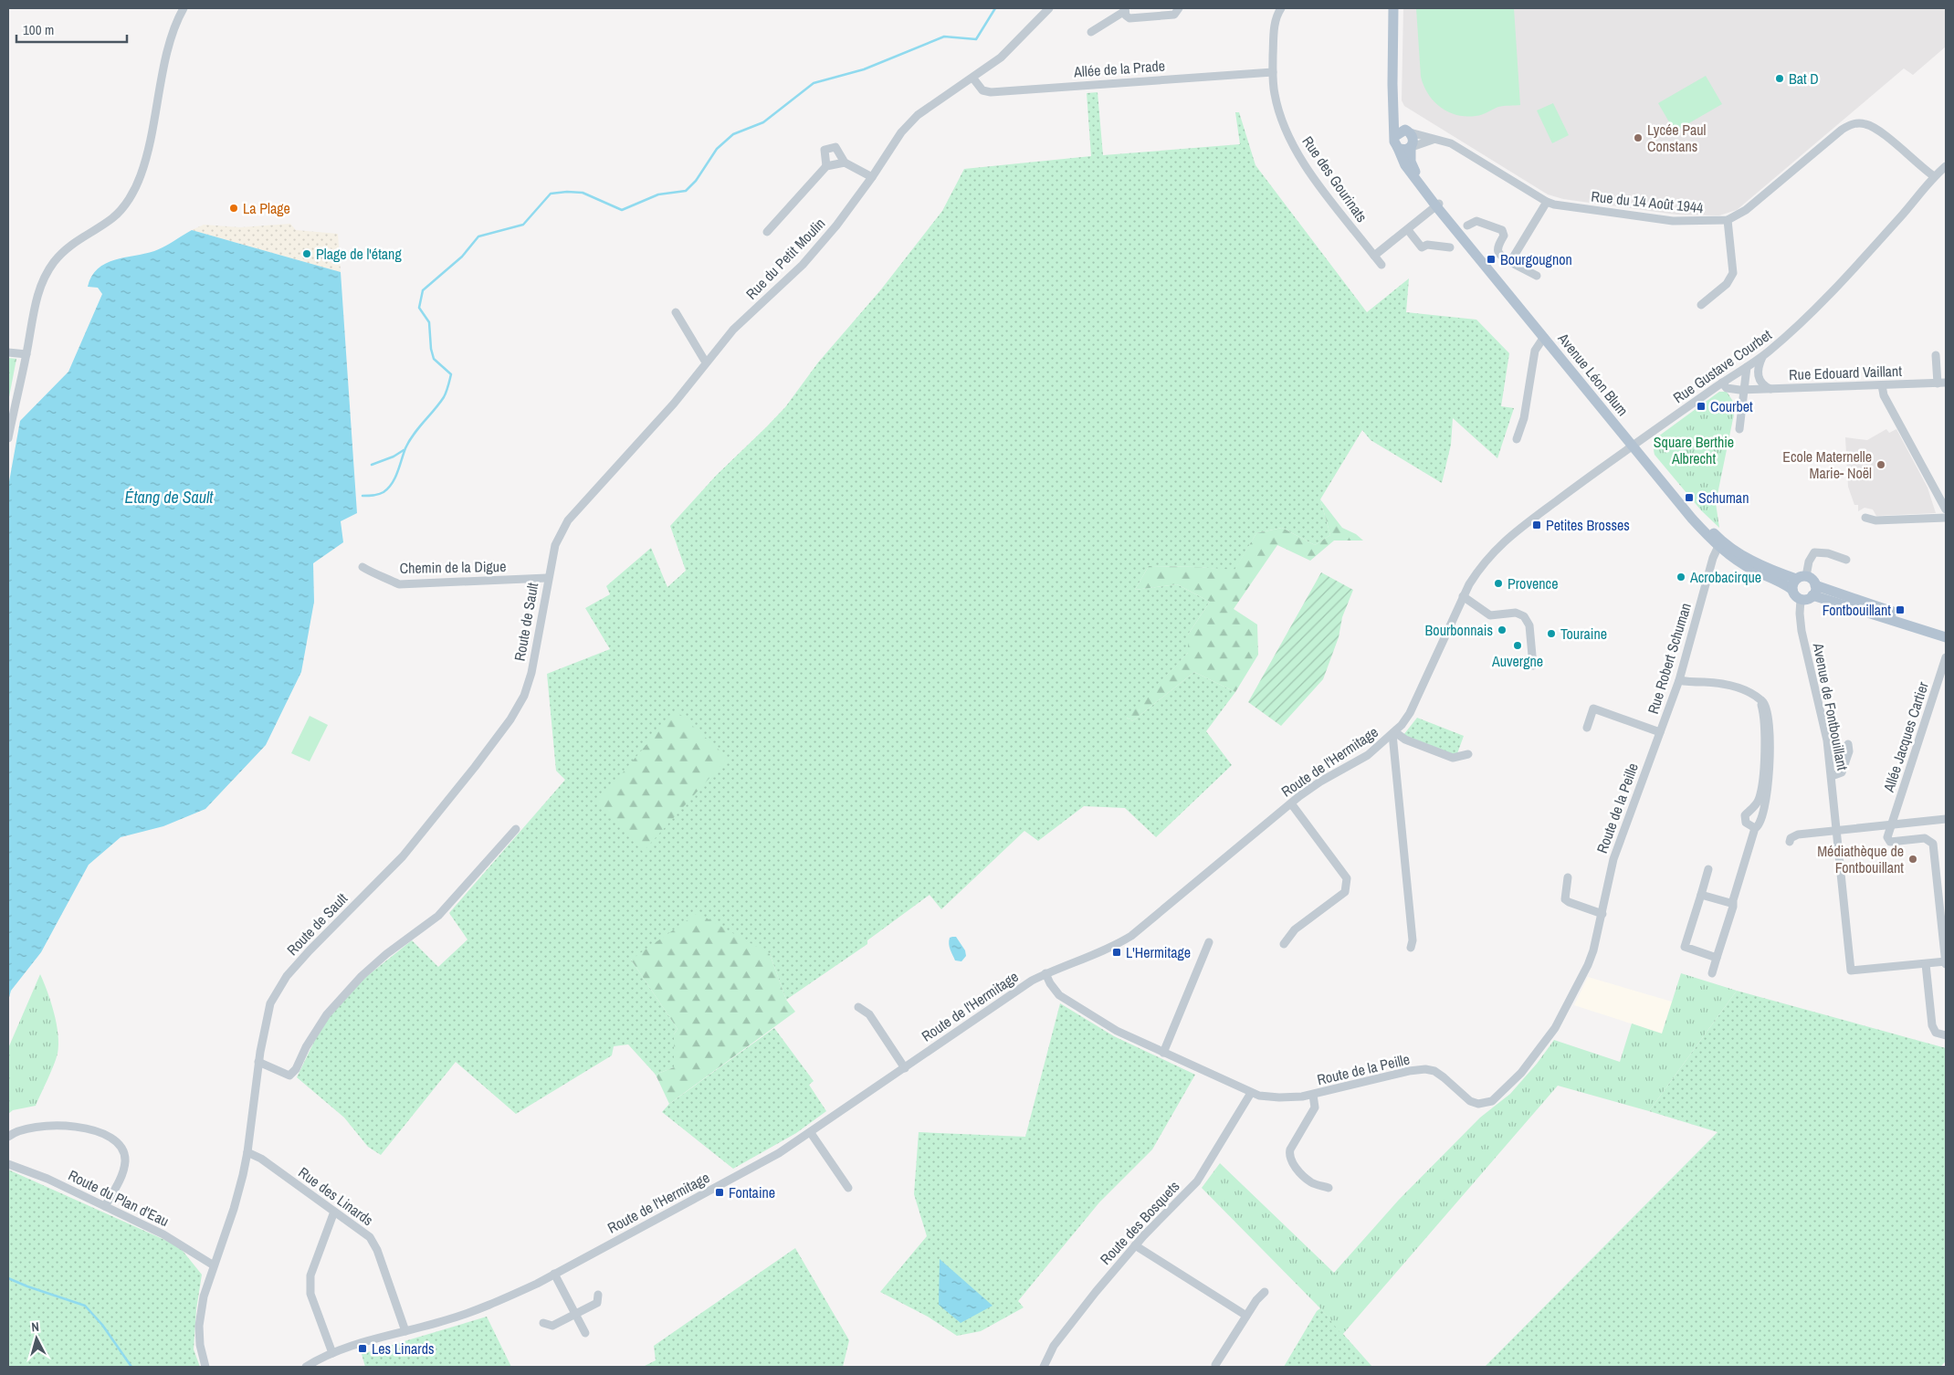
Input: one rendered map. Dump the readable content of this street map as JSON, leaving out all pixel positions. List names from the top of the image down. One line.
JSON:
{"streets":{"main road":["Avenue Léon Blum"],"street":["Allée de la Prade","Rue des Gourinats","Rue du 14 Août 1944","Rue du Petit Moulin","Rue Gustave Courbet","Rue Edouard Vaillant","Chemin de la Digue","Route de Sault","Rue Robert Schuman","Avenue de Fontbouillant","Allée Jacques Cartier","Route de l'Hermitage","Route de la Peille","Rue des Linards","Route du Plan d'Eau","Route des Bosquets"]},"crossings":[["Allée de la Prade","Rue des Gourinats"],["Allée de la Prade","Rue du Petit Moulin"],["Rue du 14 Août 1944","Rue Gustave Courbet"],["Rue du 14 Août 1944","Avenue Léon Blum"],["Rue du Petit Moulin","Route de Sault"],["Rue Gustave Courbet","Rue Edouard Vaillant"],["Rue Gustave Courbet","Avenue Léon Blum"],["Rue Gustave Courbet","Route de l'Hermitage"],["Avenue Léon Blum","Rue Robert Schuman"],["Avenue Léon Blum","Avenue de Fontbouillant"],["Chemin de la Digue","Route de Sault"],["Route de Sault","Rue des Linards"],["Route de Sault","Route du Plan d'Eau"],["Rue Robert Schuman","Route de la Peille"],["Route de l'Hermitage","Route de la Peille"],["Route de l'Hermitage","Rue des Linards"],["Route de la Peille","Route des Bosquets"]],"water":["Étang de Sault"],"parks":["Square Berthie Albrecht"],"places":{"other":["Bat D","Lycée Paul Constans","La Plage","Plage de l'étang","Ecole Maternelle Marie- Noël","Acrobacirque","Provence","Bourbonnais","Touraine","Auvergne","Médiathèque de Fontbouillant"],"transit":["Bourgougnon","Courbet","Schuman","Petites Brosses","Fontbouillant","L'Hermitage","Fontaine","Les Linards"]},"scale_bar":"100 m","north":"top"}
